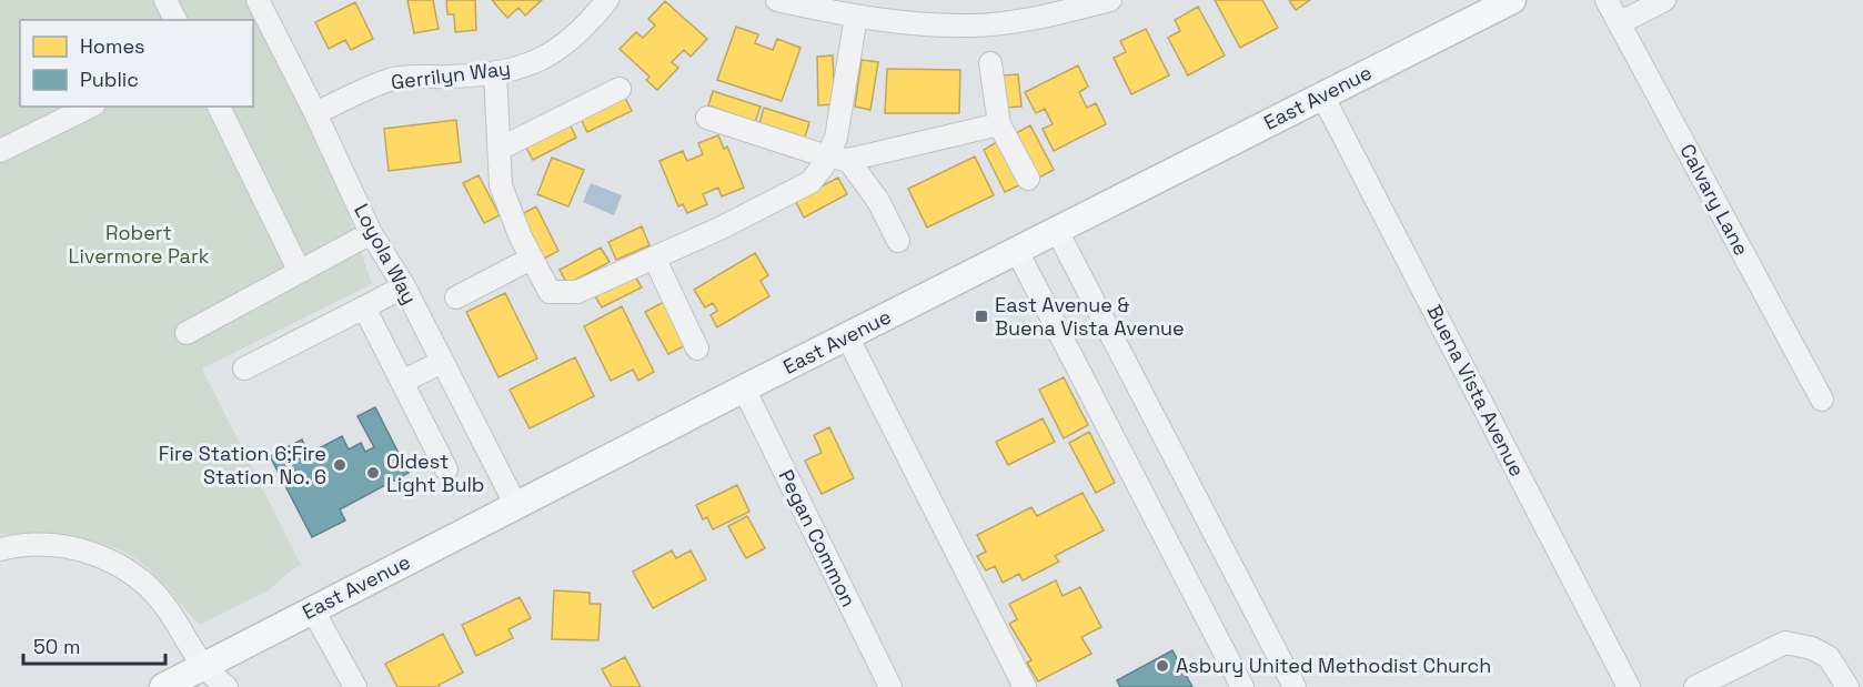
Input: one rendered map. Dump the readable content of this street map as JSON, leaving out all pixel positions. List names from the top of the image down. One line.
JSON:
{"streets":{"main road":["East Avenue"],"street":["Gerrilyn Way","Calvary Lane","Loyola Way","Buena Vista Avenue","Pegan Common"]},"crossings":[["Gerrilyn Way","Loyola Way"],["East Avenue","Loyola Way"],["East Avenue","Buena Vista Avenue"],["East Avenue","Pegan Common"]],"parks":["Robert Livermore Park"],"places":{"transit":["East Avenue & Buena Vista Avenue"],"other":["Fire Station 6;Fire Station No. 6","Oldest Light Bulb","Asbury United Methodist Church"]},"legend":["Homes","Public"],"scale_bar":"50 m"}
